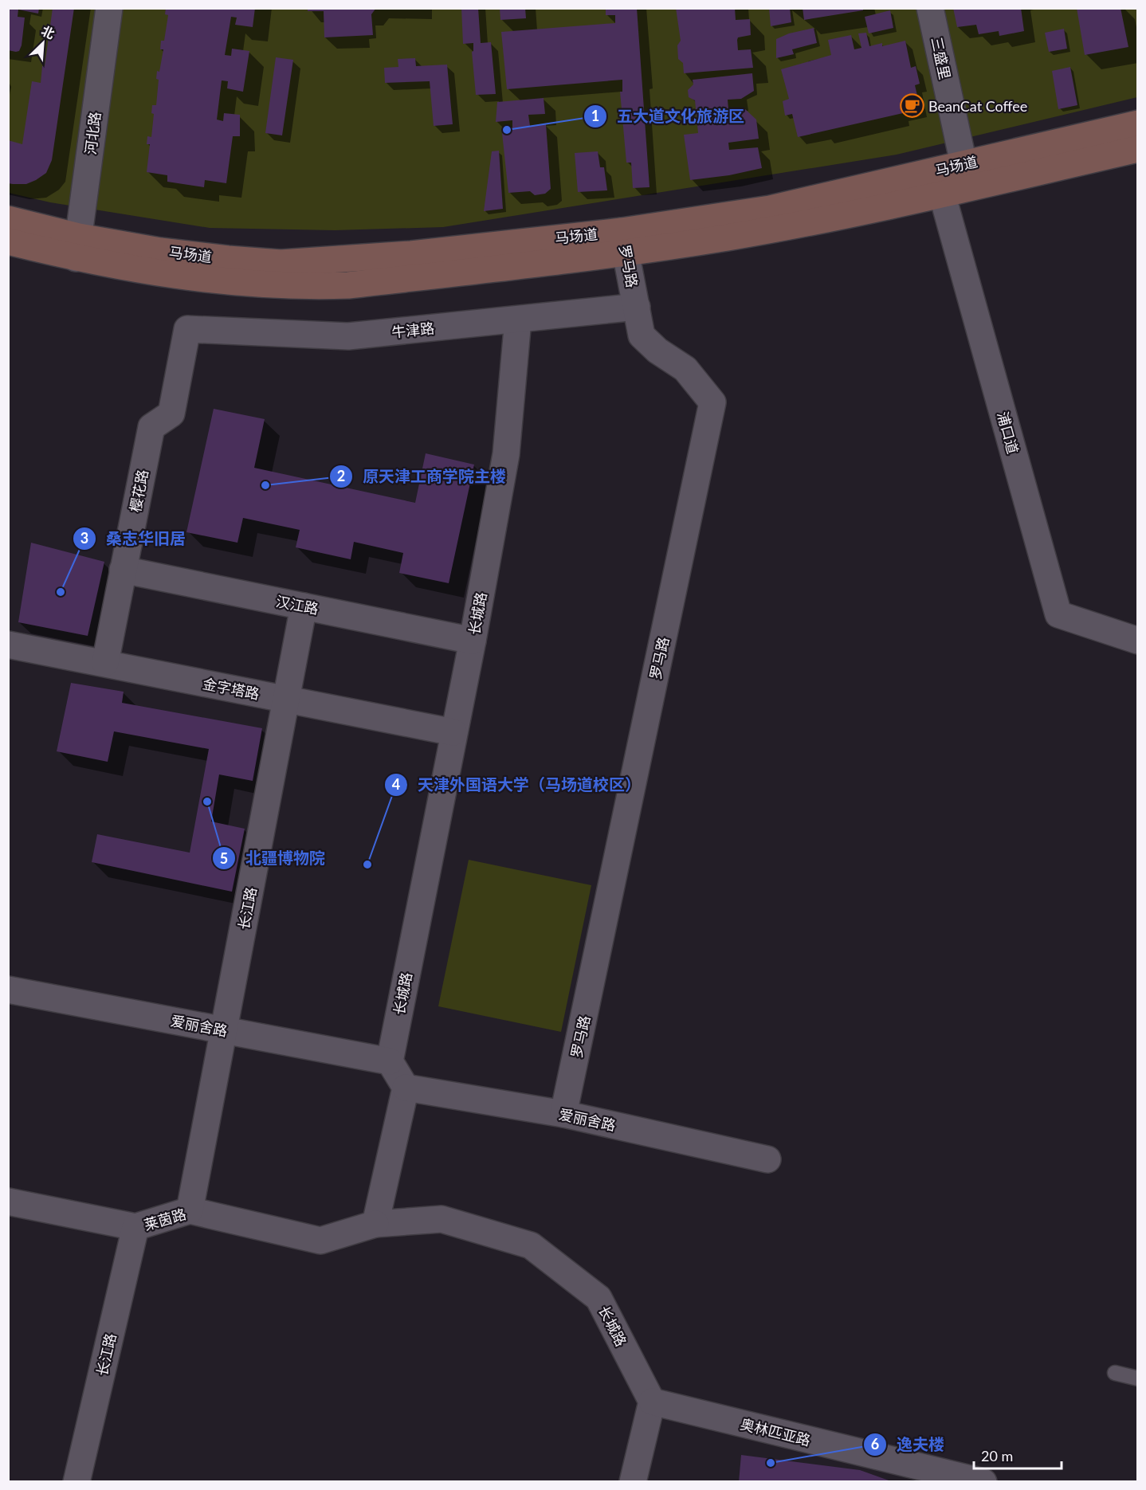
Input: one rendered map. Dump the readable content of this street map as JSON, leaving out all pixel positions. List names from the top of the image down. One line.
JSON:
{"streets":{"main road":["马场道"],"street":["三盛里","河北路","罗马路","牛津路","浦口道","樱花路","汉江路","长城路","金字塔路","长江路","爱丽舍路","莱茵路","奥林匹亚路"]},"crossings":[["三盛里","马场道"],["河北路","马场道"],["马场道","罗马路"],["马场道","浦口道"],["罗马路","牛津路"],["罗马路","爱丽舍路"],["牛津路","樱花路"],["牛津路","长城路"],["樱花路","汉江路"],["樱花路","金字塔路"],["汉江路","长城路"],["汉江路","长江路"],["长城路","金字塔路"],["长城路","爱丽舍路"],["长城路","莱茵路"],["长城路","奥林匹亚路"],["金字塔路","长江路"],["长江路","爱丽舍路"],["长江路","莱茵路"]],"places":{"cafe":["BeanCat Coffee"],"other":["五大道文化旅游区","原天津工商学院主楼","桑志华旧居","北疆博物院","天津外国语大学（马场道校区）","逸夫楼"]},"scale_bar":"20 m","north":"top right"}
